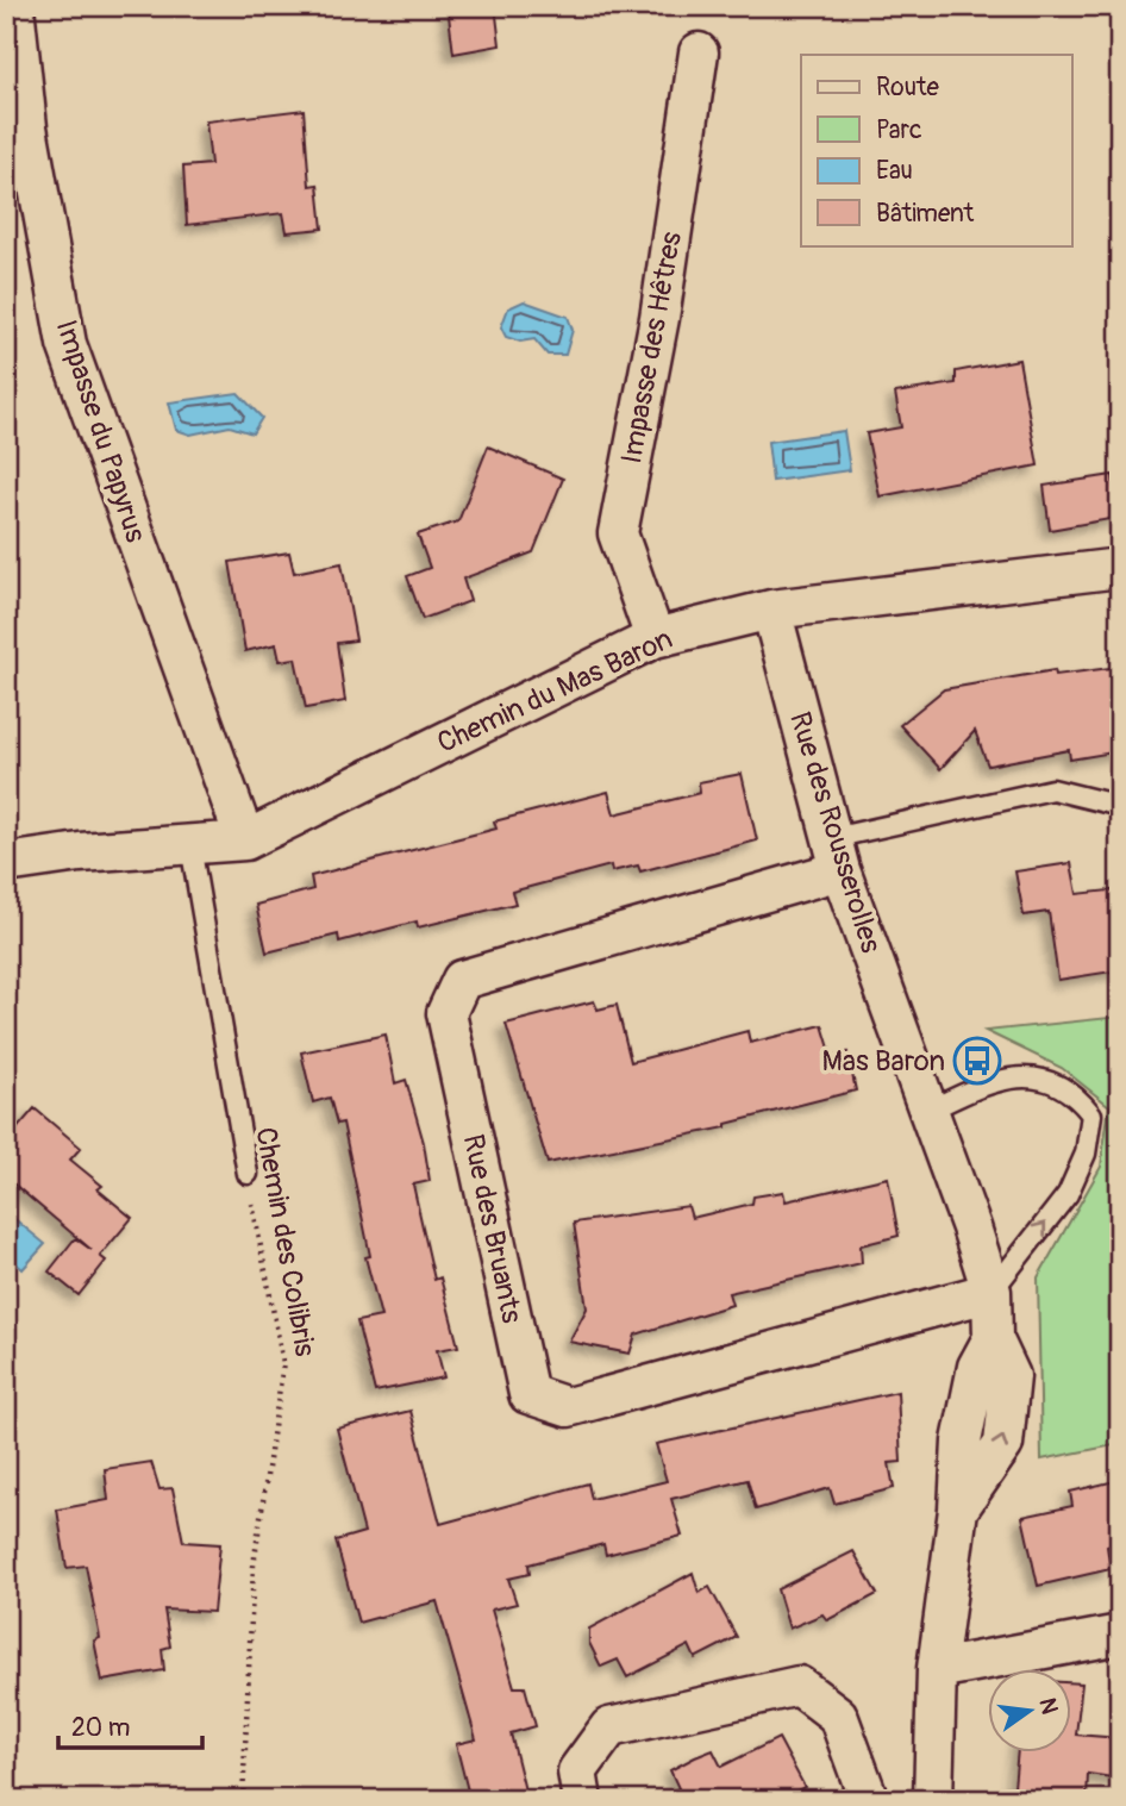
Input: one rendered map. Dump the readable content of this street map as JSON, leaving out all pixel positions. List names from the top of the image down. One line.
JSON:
{"streets":{"street":["Impasse des Hêtres","Impasse du Papyrus","Chemin du Mas Baron","Rue des Rousserolles","Rue des Bruants"],"lane":["Chemin des Colibris"]},"crossings":[["Impasse des Hêtres","Chemin du Mas Baron"],["Impasse du Papyrus","Chemin du Mas Baron"],["Chemin du Mas Baron","Rue des Rousserolles"],["Chemin du Mas Baron","Chemin des Colibris"],["Rue des Rousserolles","Rue des Bruants"]],"places":{"bus stop":["Mas Baron"]},"legend":["Route","Parc","Eau","Bâtiment"],"scale_bar":"20 m","north":"right"}
